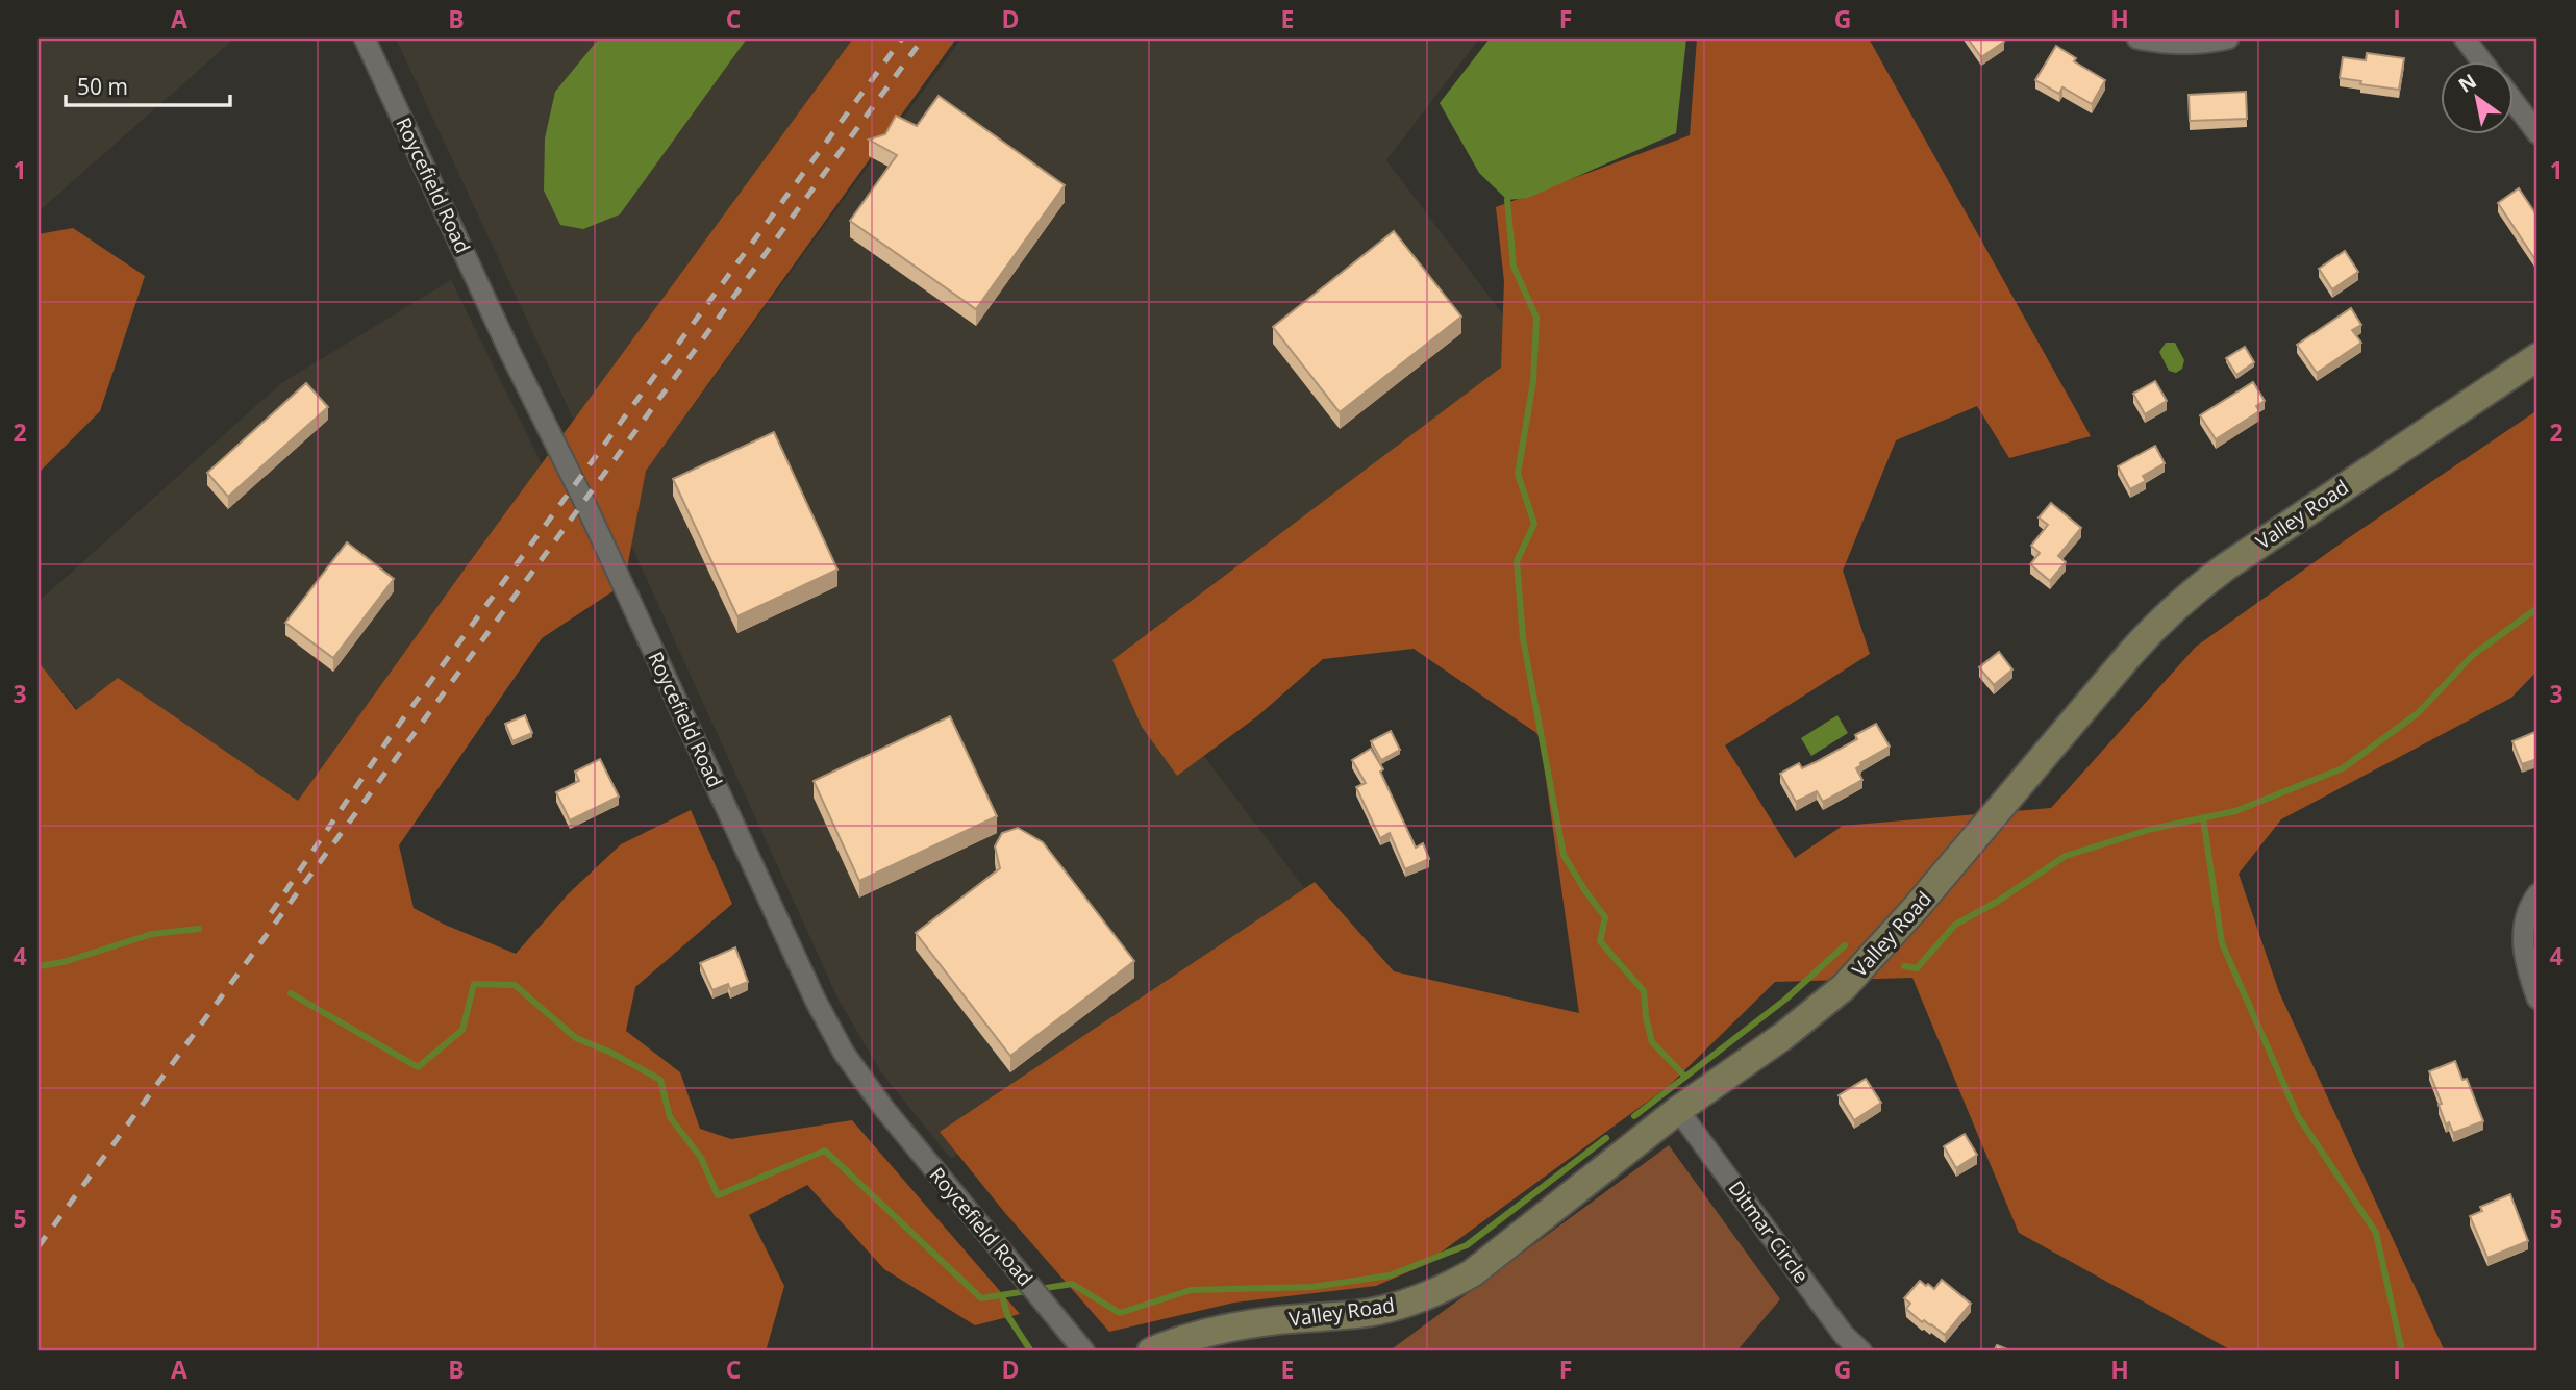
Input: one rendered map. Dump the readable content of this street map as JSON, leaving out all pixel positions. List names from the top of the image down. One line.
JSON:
{"streets":{"street":["Roycefield Road","Valley Road","Ditmar Circle"]},"crossings":[["Valley Road","Ditmar Circle"]],"scale_bar":"50 m","north":"top left","grid":{"columns":["A","B","C","D","E","F","G","H","I"],"rows":["1","2","3","4","5"]}}
